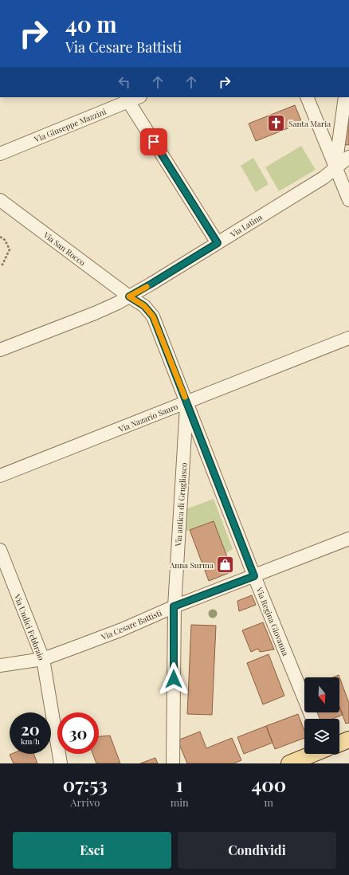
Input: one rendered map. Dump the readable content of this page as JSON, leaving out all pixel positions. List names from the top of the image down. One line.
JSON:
{"streets":{"street":["Via Giuseppe Mazzini","Via Latina","Via San Rocco","Via Nazario Sauro","Via antica di Grugliasco","Via Regina Giovanna","Via Cesare Battisti","Via Undici Febbraio"]},"crossings":[["Via Latina","Via San Rocco"],["Via Latina","Via Regina Giovanna"],["Via San Rocco","Via Regina Giovanna"],["Via Nazario Sauro","Via antica di Grugliasco"],["Via Nazario Sauro","Via Regina Giovanna"],["Via antica di Grugliasco","Via Regina Giovanna"],["Via antica di Grugliasco","Via Cesare Battisti"],["Via Regina Giovanna","Via Cesare Battisti"],["Via Cesare Battisti","Via Undici Febbraio"]],"places":{"church":["Santa Maria"],"shop":["Anna Surma"]},"north":"bottom","page":{"turn":["40 m","Via Cesare Battisti"],"speed":"20 km/h","limit":"30","eta":["07:53","Arrivo","1","min","400","m"],"buttons":["Esci","Condividi"]}}
